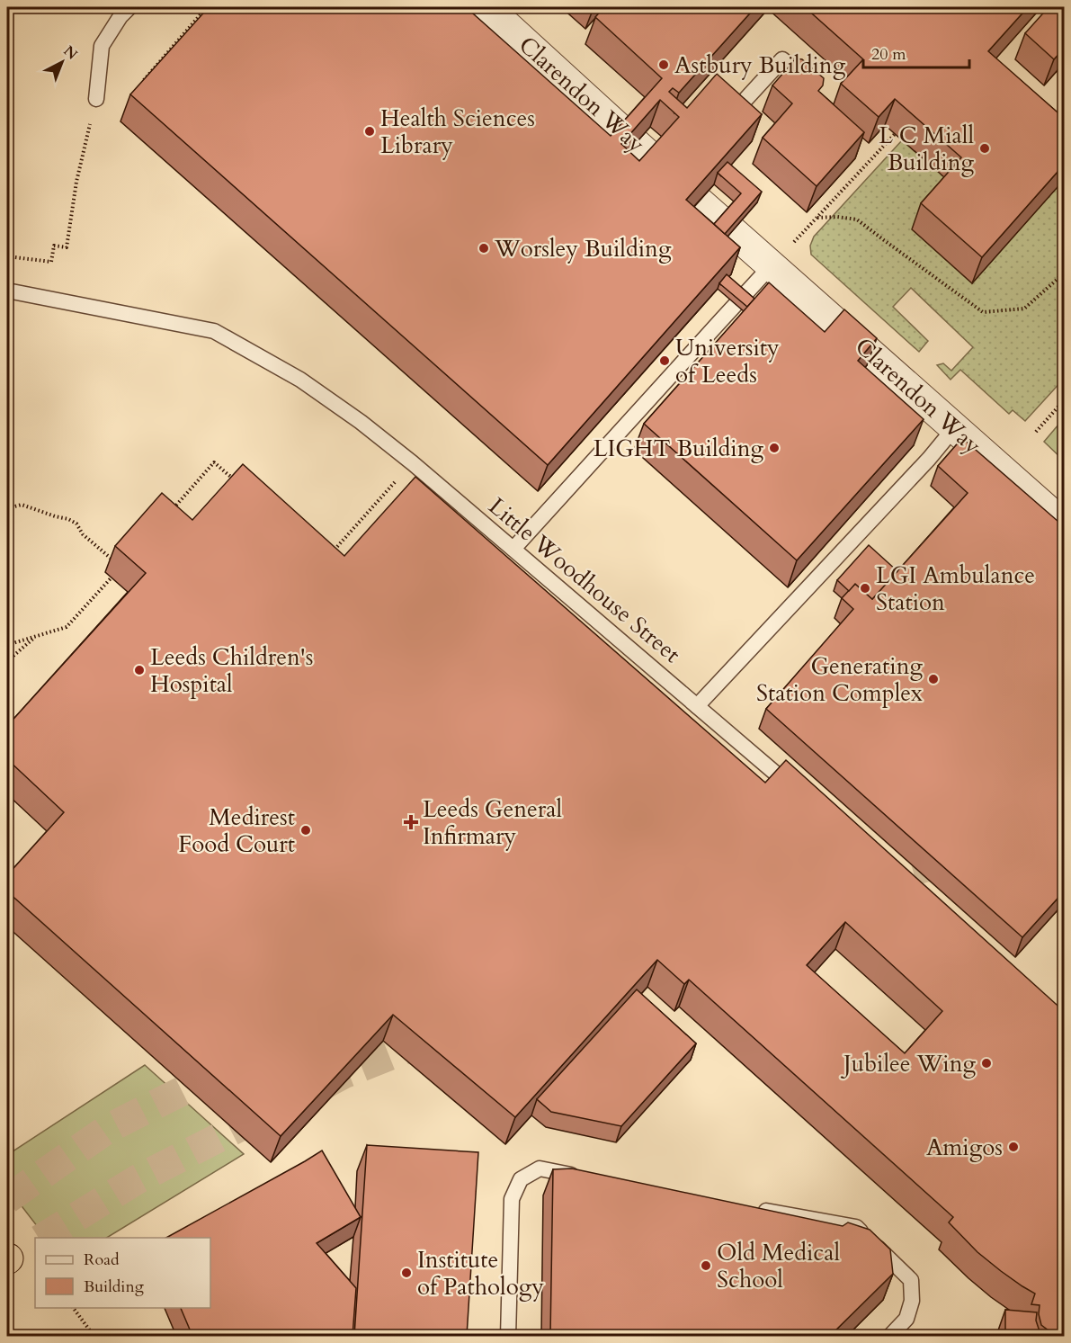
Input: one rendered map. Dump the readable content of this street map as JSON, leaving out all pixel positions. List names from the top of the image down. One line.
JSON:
{"streets":{"street":["Clarendon Way"],"lane":["Little Woodhouse Street"]},"places":{"other":["Astbury Building","Health Sciences Library","L C Miall Building","Worsley Building","University of Leeds","LIGHT Building","LGI Ambulance Station","Leeds Children's Hospital","Generating Station Complex","Medirest Food Court","Jubilee Wing","Amigos","Old Medical School","Institute of Pathology"],"health":["Leeds General Infirmary"]},"legend":["Road","Building"],"scale_bar":"20 m","north":"top right"}
